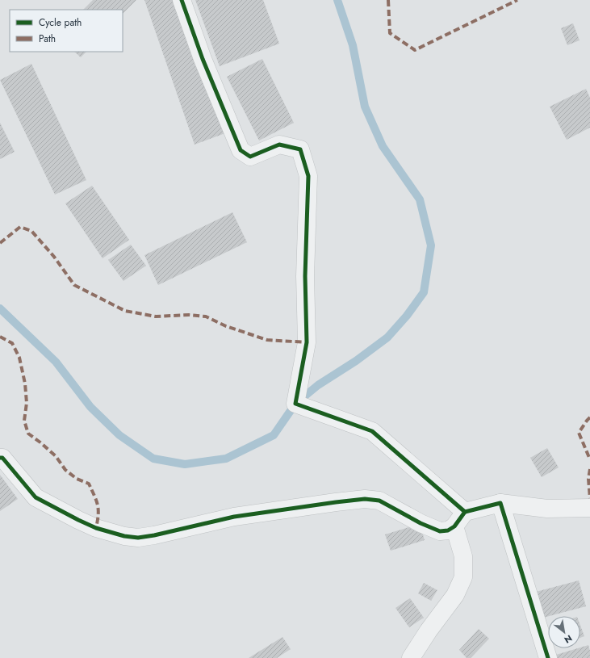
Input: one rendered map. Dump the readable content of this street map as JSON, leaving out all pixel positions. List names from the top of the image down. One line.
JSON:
{"legend":["Cycle path","Path"],"north":"bottom right"}
